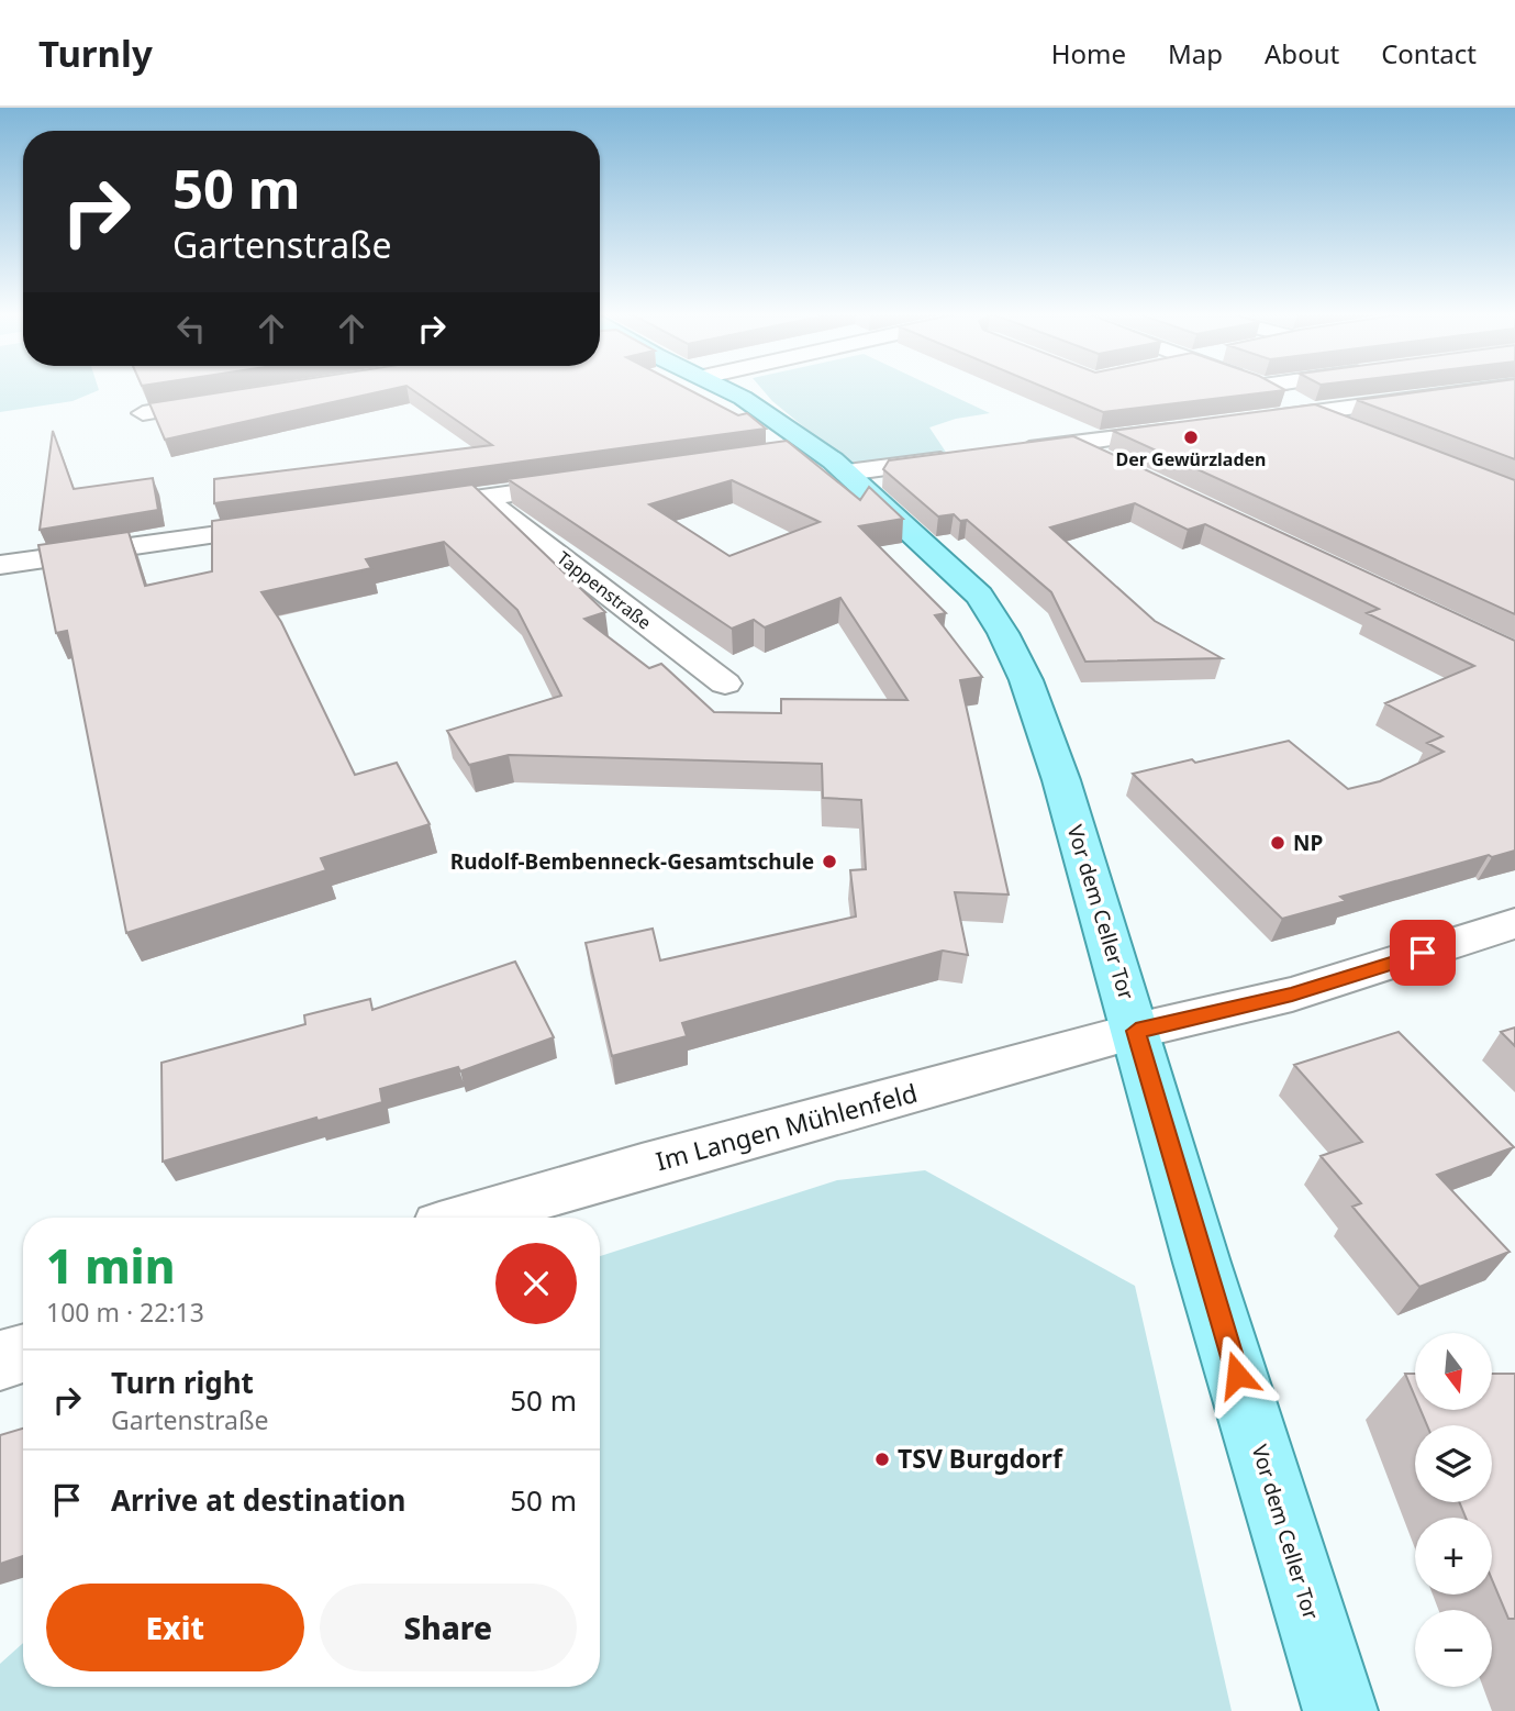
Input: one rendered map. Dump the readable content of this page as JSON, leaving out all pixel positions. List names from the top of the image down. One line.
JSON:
{"streets":{"main road":["Vor dem Celler Tor"],"street":["Tappenstraße","Im Langen Mühlenfeld"]},"crossings":[["Vor dem Celler Tor","Im Langen Mühlenfeld"]],"places":["Der Gewürzladen","NP","Rudolf-Bembenneck-Gesamtschule","TSV Burgdorf"],"north":"bottom","page":{"header":"Turnly","nav":["Home","Map","About","Contact"],"turn":["50 m","Gartenstraße"],"heading":["1 min","100 m · 22:13"],"map_buttons":["+","−"],"list":[{"name":"Turn right","note":"Gartenstraße","value":"50 m"},{"name":"Arrive at destination","value":"50 m"}],"buttons":["Exit","Share"]}}
